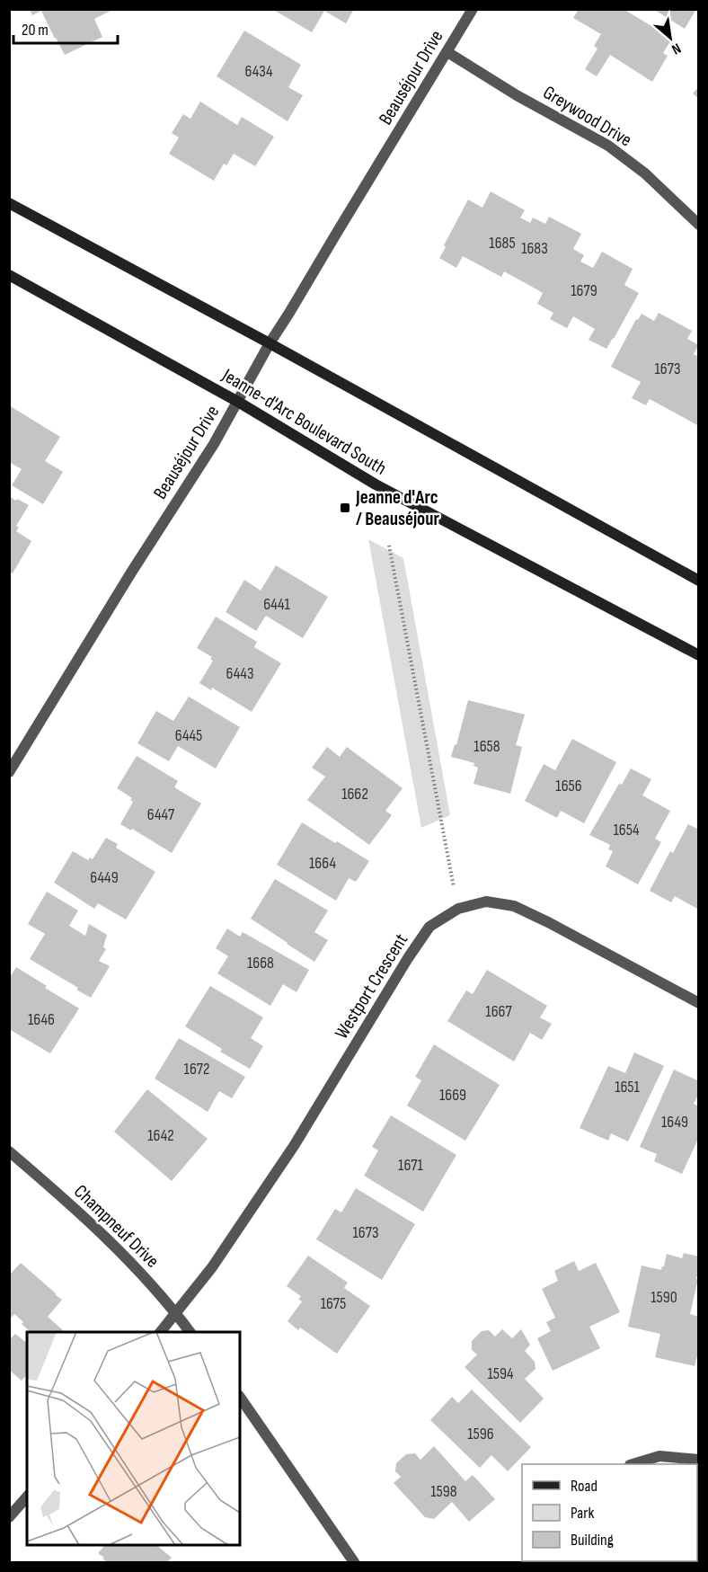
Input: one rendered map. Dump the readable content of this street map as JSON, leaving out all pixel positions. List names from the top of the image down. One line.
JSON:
{"streets":{"main road":["Jeanne-d'Arc Boulevard South"],"street":["Beauséjour Drive","Greywood Drive","Westport Crescent","Champneuf Drive"]},"crossings":[["Beauséjour Drive","Greywood Drive"],["Beauséjour Drive","Jeanne-d'Arc Boulevard South"],["Westport Crescent","Champneuf Drive"]],"places":{"transit":["Jeanne d'Arc / Beauséjour"]},"house_numbers":["6434","1685","1683","1679","1673","6441","6443","6445","1658","1656","1662","6447","1654","1664","6449","1668","1667","1646","1672","1651","1669","1649","1642","1671","1673","1590","1675","1594","1596","1598"],"legend":["Road","Park","Building"],"scale_bar":"20 m","north":"bottom right"}
